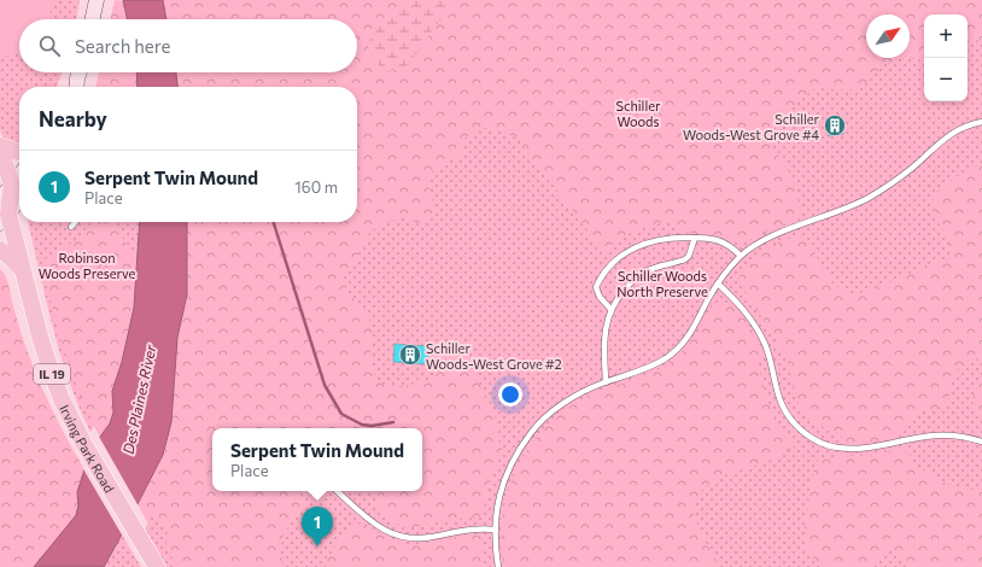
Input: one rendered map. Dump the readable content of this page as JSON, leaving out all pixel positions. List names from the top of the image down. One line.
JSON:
{"streets":{"main road":["IL 19","Irving Park Road"]},"water":["Des Plaines River"],"parks":["Schiller Woods","Robinson Woods Preserve","Schiller Woods North Preserve"],"places":{"building":["Schiller Woods-West Grove #4","Schiller Woods-West Grove #2"]},"north":"top right","page":{"map_buttons":["+","−"],"search":"Search here","heading":"Nearby","list":[{"mark":"1","name":"Serpent Twin Mound","note":"Place","value":"160 m"}],"popup":["Serpent Twin Mound","Place"],"pins":"1"}}
